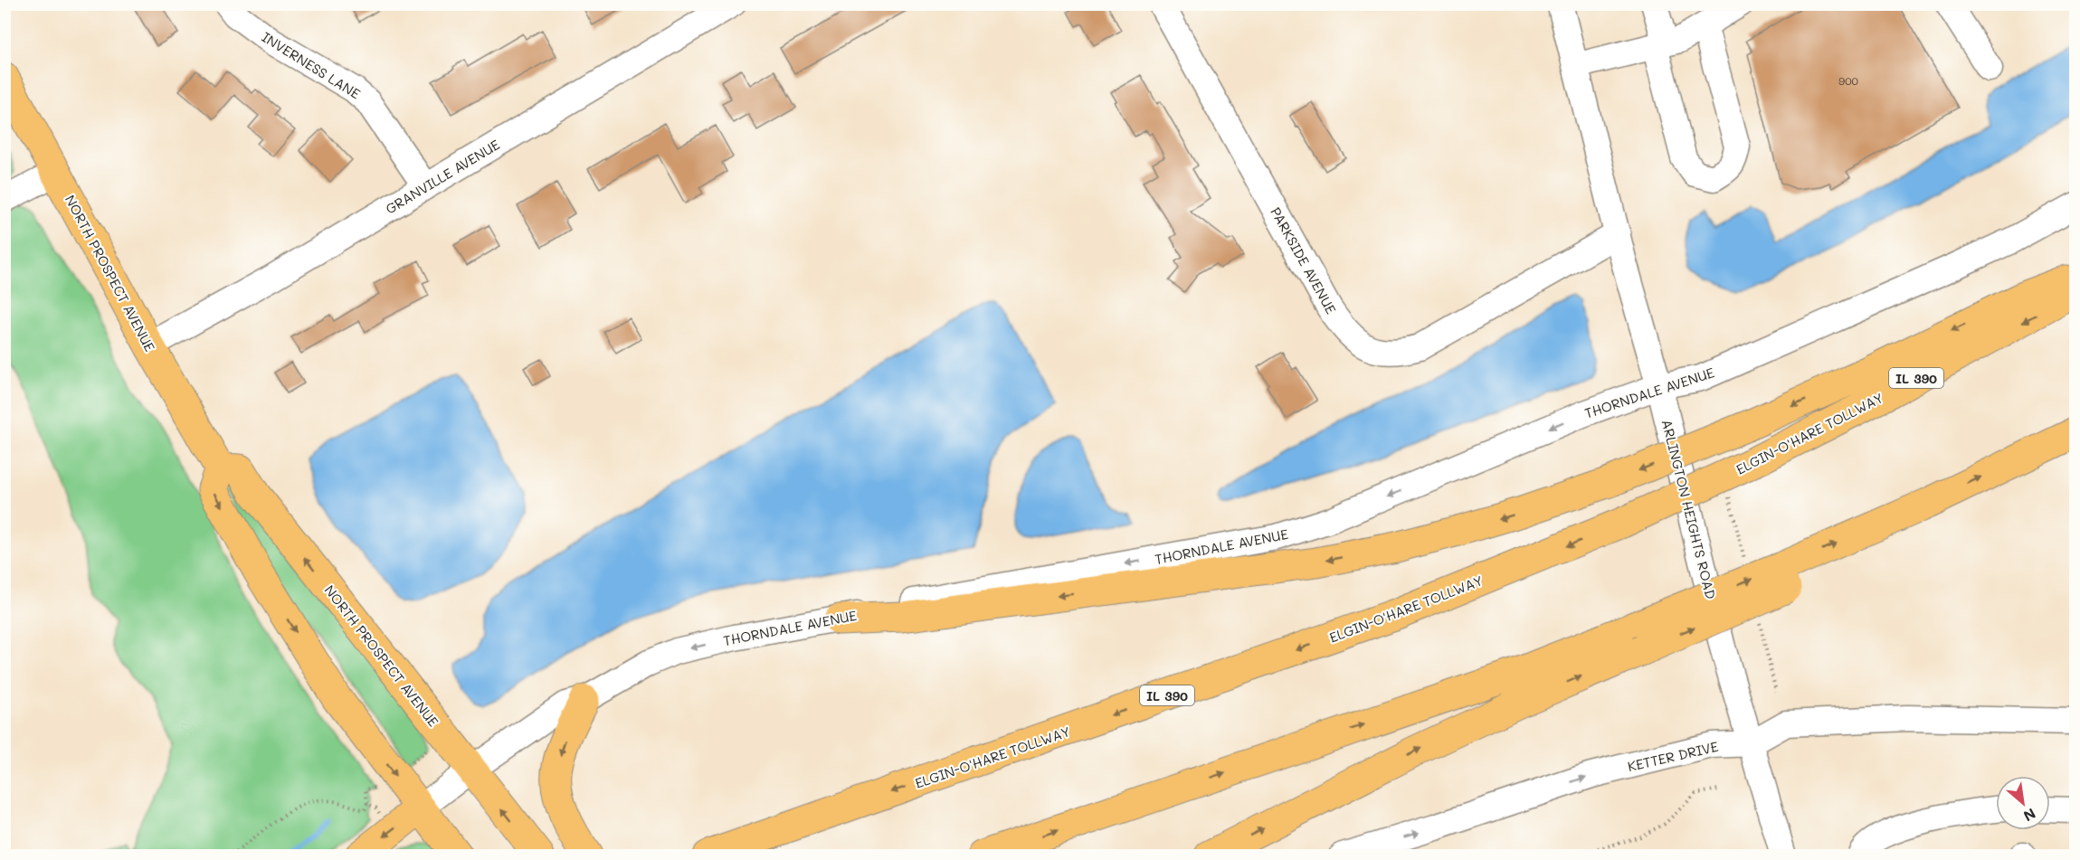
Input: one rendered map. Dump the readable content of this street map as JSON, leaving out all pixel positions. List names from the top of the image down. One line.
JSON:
{"streets":{"main road":["NORTH PROSPECT AVENUE","IL 390","ELGIN-O'HARE TOLLWAY"],"street":["INVERNESS LANE","GRANVILLE AVENUE","PARKSIDE AVENUE","THORNDALE AVENUE","ARLINGTON HEIGHTS ROAD","KETTER DRIVE"]},"crossings":[["INVERNESS LANE","GRANVILLE AVENUE"],["GRANVILLE AVENUE","NORTH PROSPECT AVENUE"],["PARKSIDE AVENUE","ARLINGTON HEIGHTS ROAD"],["NORTH PROSPECT AVENUE","THORNDALE AVENUE"],["IL 390","THORNDALE AVENUE"],["THORNDALE AVENUE","ARLINGTON HEIGHTS ROAD"],["ARLINGTON HEIGHTS ROAD","KETTER DRIVE"]],"one_way":["THORNDALE AVENUE","KETTER DRIVE"],"house_numbers":["900"],"north":"bottom right"}
